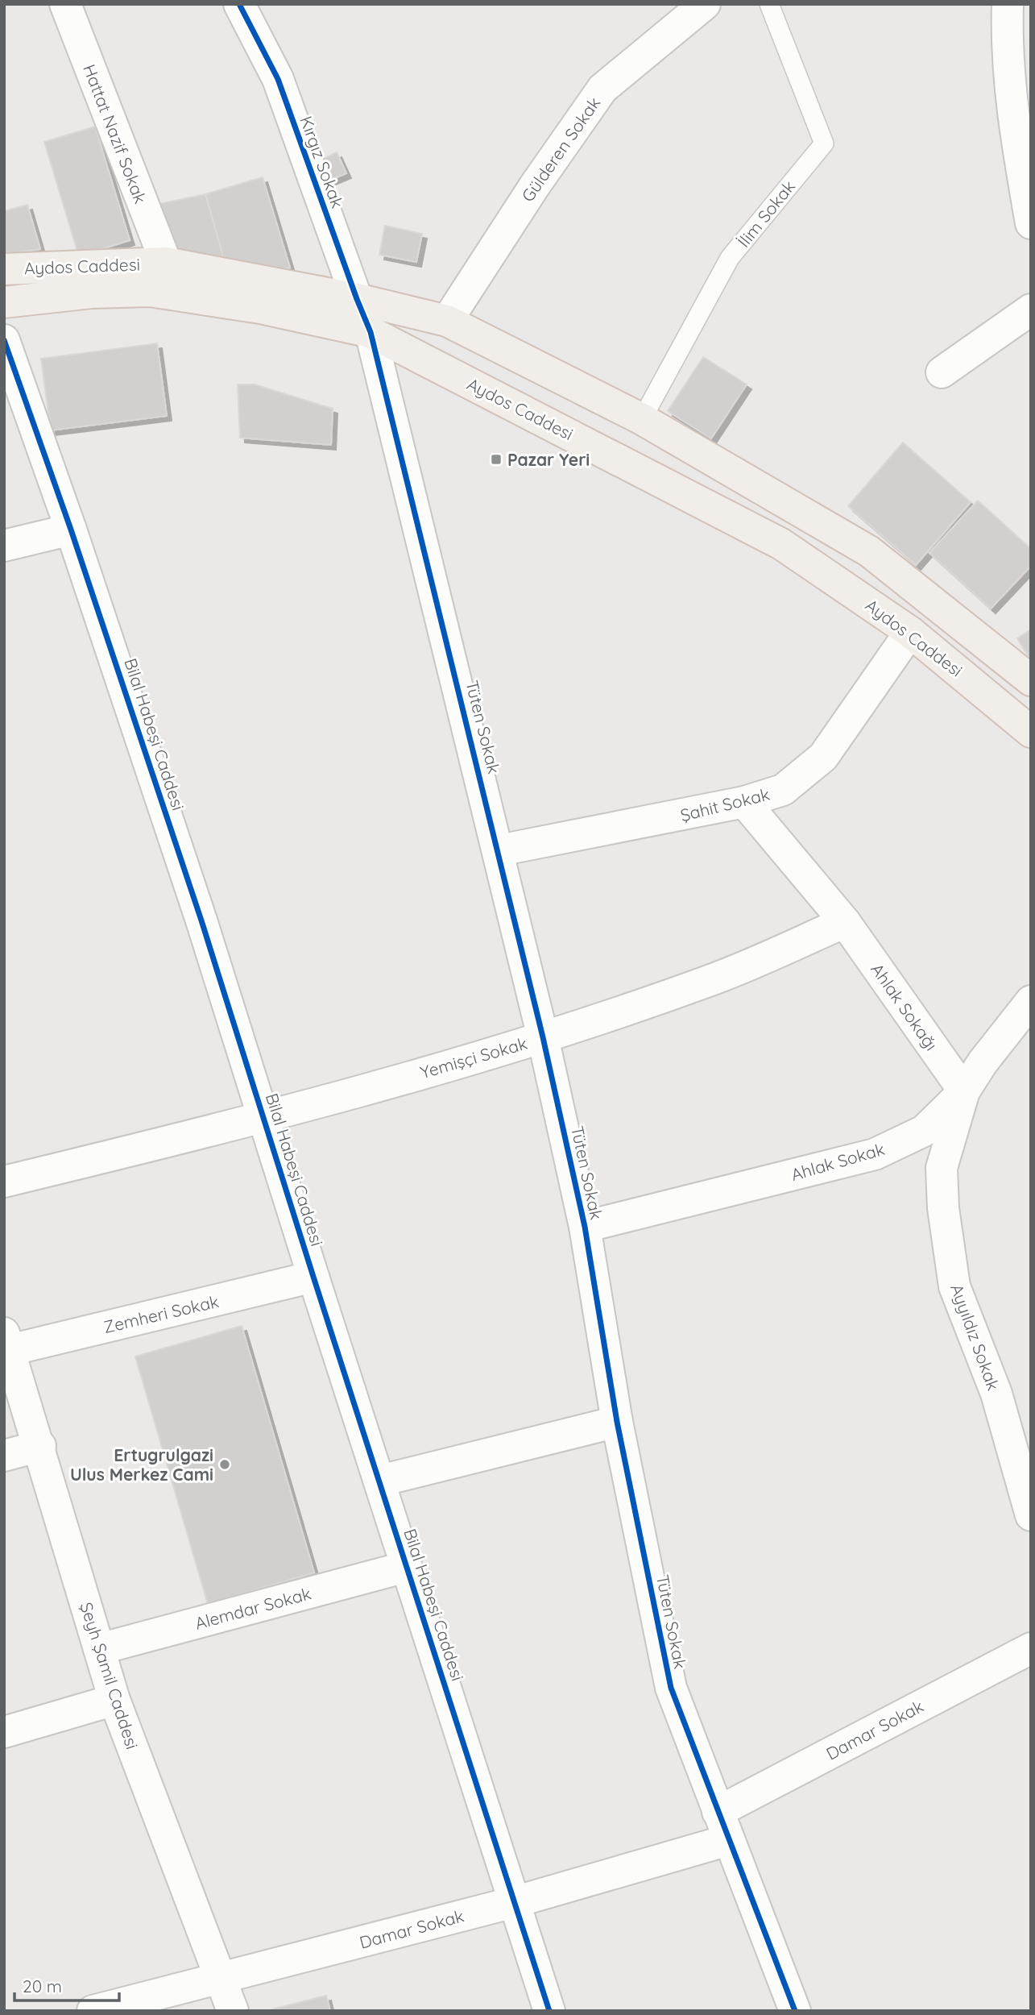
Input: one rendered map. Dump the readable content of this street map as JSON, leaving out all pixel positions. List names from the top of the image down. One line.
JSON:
{"streets":{"main road":["Aydos Caddesi"],"street":["Hattat Nazif Sokak","Gülderen Sokak","Kırgız Sokak","Tüten Sokak","Bilal Habeşi Caddesi","Şahit Sokak","Ahlak Sokağı","Yemişçi Sokak","Ahlak Sokak","Zemheri Sokak","Ayyıldız Sokak","Alemdar Sokak","Şeyh Şamil Caddesi","Damar Sokak"],"lane":["İlim Sokak"]},"crossings":[["Hattat Nazif Sokak","Aydos Caddesi"],["Gülderen Sokak","Aydos Caddesi"],["Kırgız Sokak","Aydos Caddesi"],["Kırgız Sokak","Tüten Sokak"],["İlim Sokak","Aydos Caddesi"],["Aydos Caddesi","Tüten Sokak"],["Aydos Caddesi","Şahit Sokak"],["Tüten Sokak","Şahit Sokak"],["Tüten Sokak","Yemişçi Sokak"],["Tüten Sokak","Ahlak Sokak"],["Tüten Sokak","Damar Sokak"],["Bilal Habeşi Caddesi","Yemişçi Sokak"],["Bilal Habeşi Caddesi","Zemheri Sokak"],["Bilal Habeşi Caddesi","Alemdar Sokak"],["Bilal Habeşi Caddesi","Damar Sokak"],["Ahlak Sokağı","Yemişçi Sokak"],["Ahlak Sokağı","Ahlak Sokak"],["Ahlak Sokağı","Ayyıldız Sokak"],["Ahlak Sokak","Ayyıldız Sokak"],["Zemheri Sokak","Şeyh Şamil Caddesi"],["Alemdar Sokak","Şeyh Şamil Caddesi"],["Şeyh Şamil Caddesi","Damar Sokak"]],"places":{"transit":["Pazar Yeri"],"other":["Ertugrulgazi Ulus Merkez Cami"]},"scale_bar":"20 m"}
